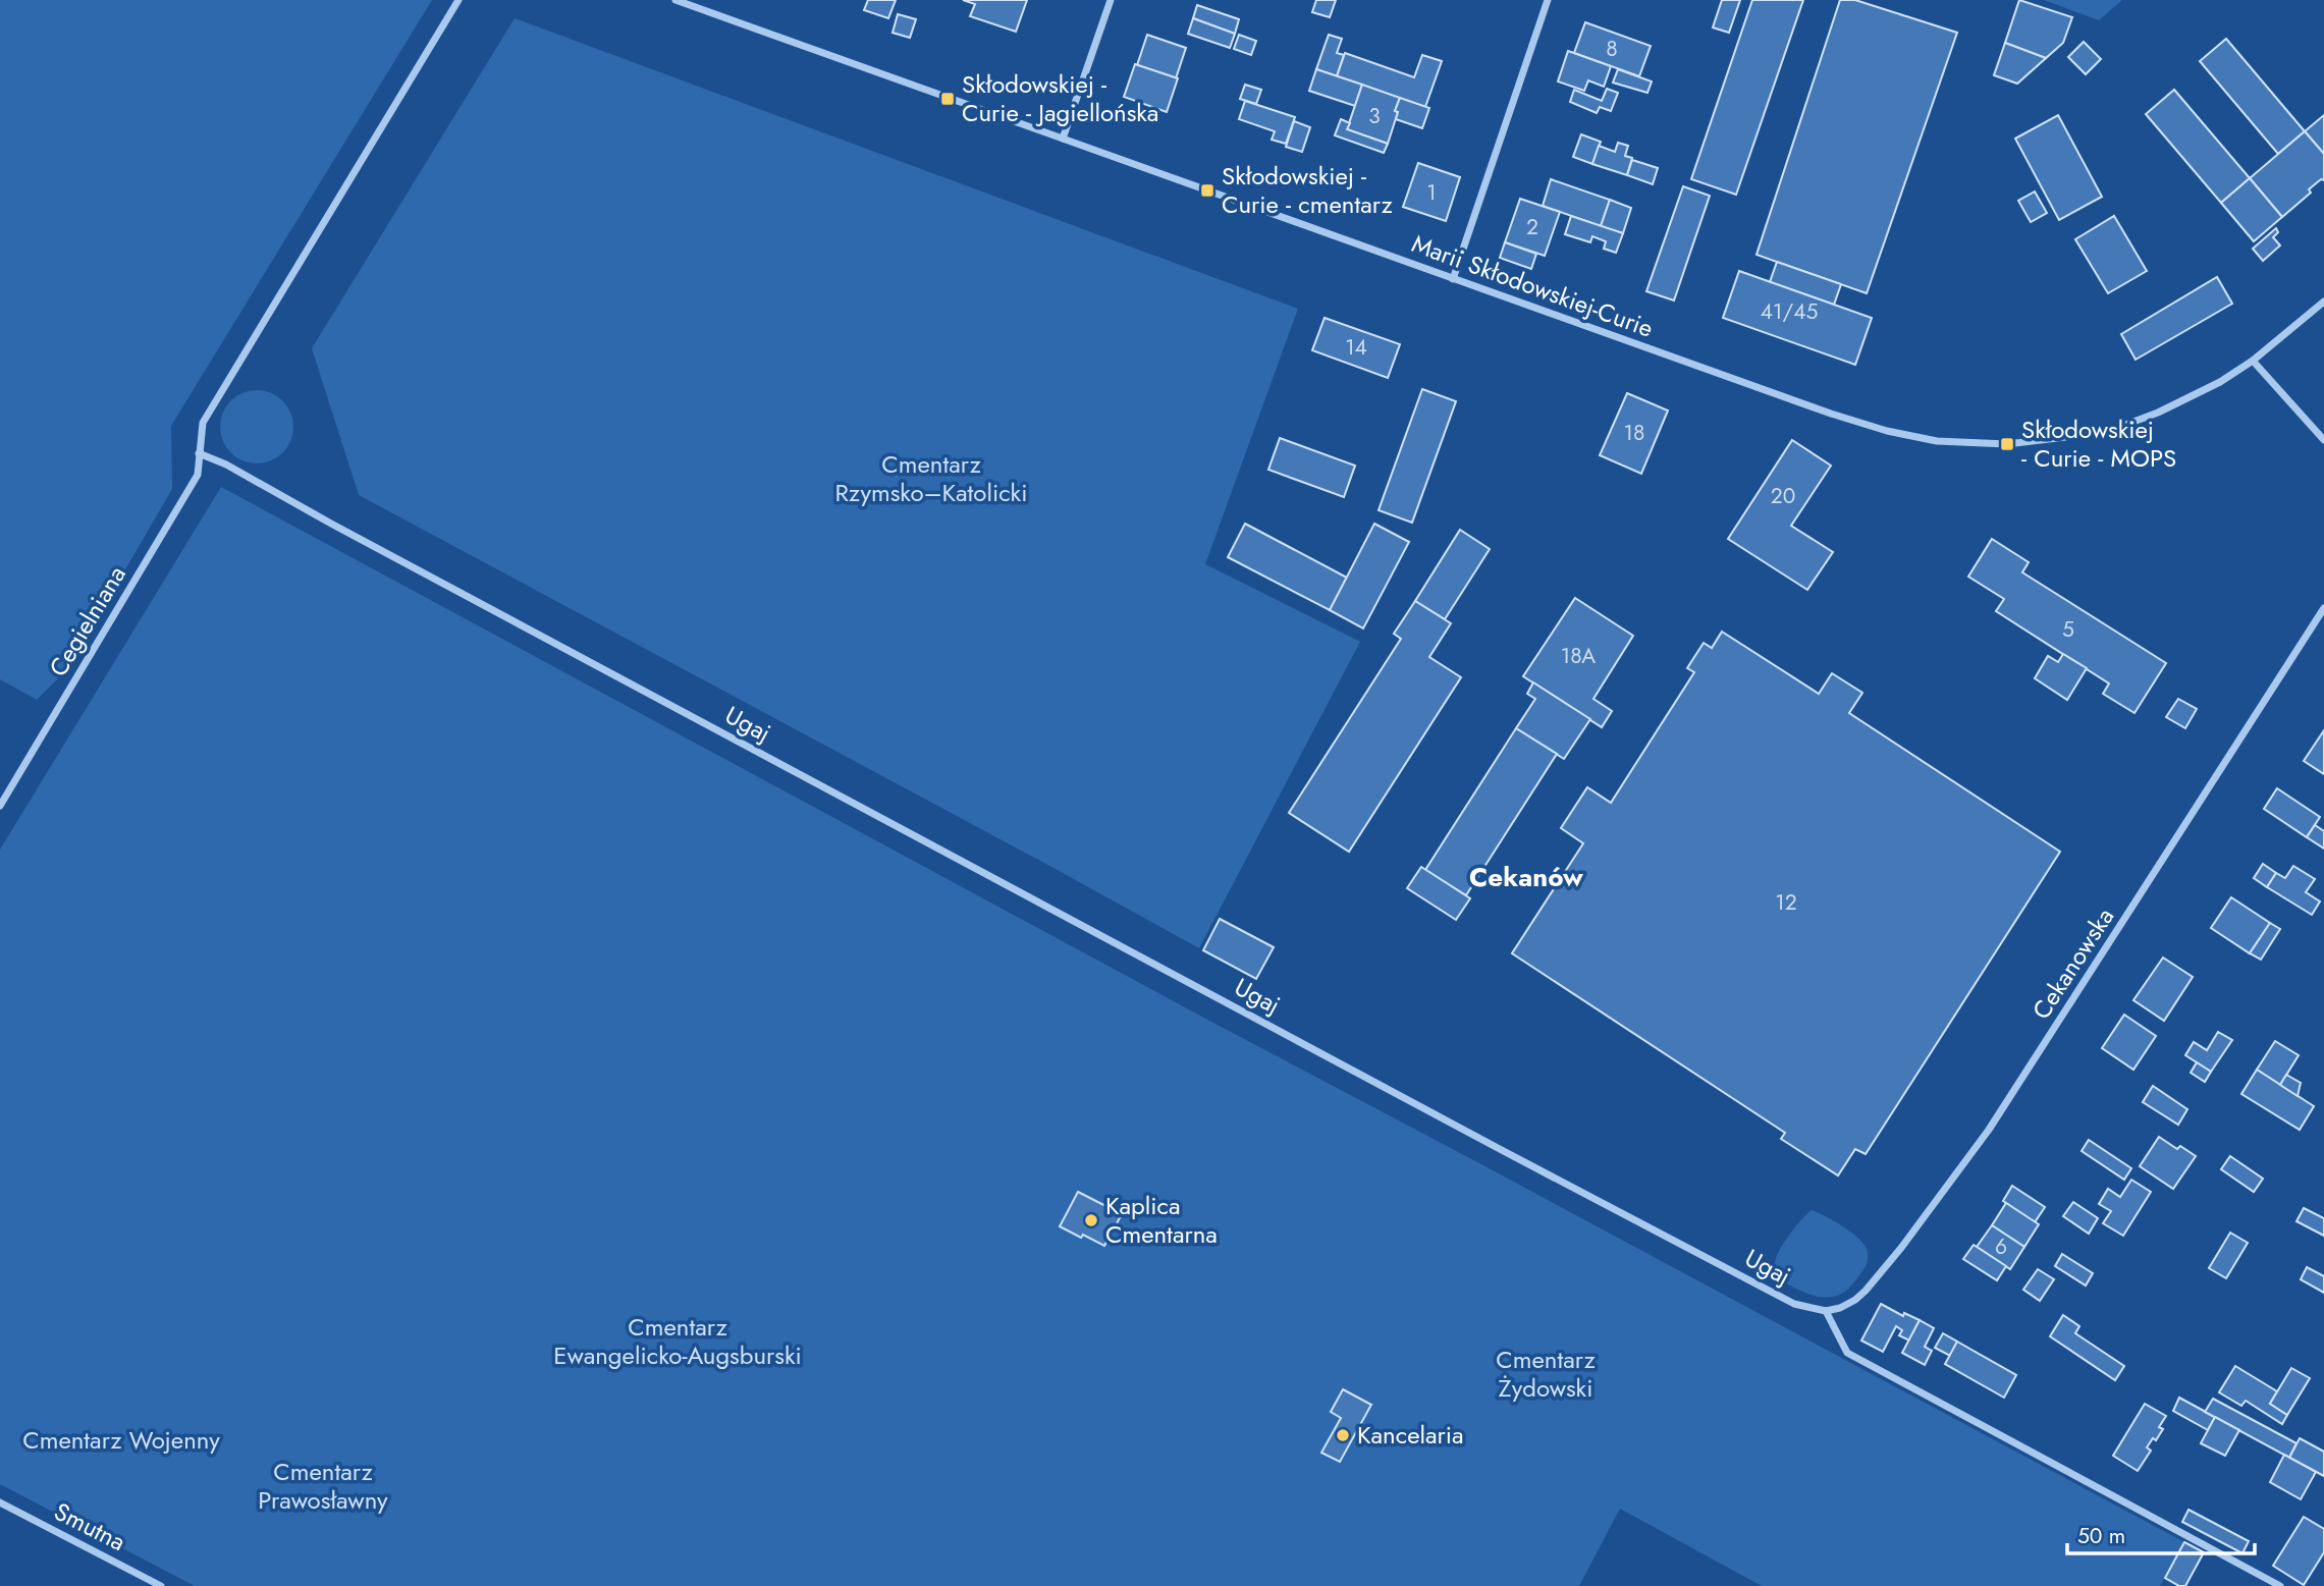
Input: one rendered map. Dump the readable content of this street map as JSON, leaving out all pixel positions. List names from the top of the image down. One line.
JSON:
{"streets":{"street":["Marii Skłodowskiej-Curie","Cegielniana","Ugaj","Cekanowska","Smutna"]},"crossings":[["Cegielniana","Ugaj"],["Ugaj","Cekanowska"]],"districts":["Cekanów"],"parks":["Cmentarz Rzymsko–Katolicki","Cmentarz Ewangelicko-Augsburski","Cmentarz Żydowski","Cmentarz Wojenny","Cmentarz Prawosławny"],"places":{"transit":["Skłodowskiej - Curie - Jagiellońska","Skłodowskiej - Curie - cmentarz","Skłodowskiej - Curie - MOPS"],"other":["Kaplica Cmentarna","Kancelaria"]},"house_numbers":["8","3","1","2","41/45","14","18","20","5","18A","12","6"],"scale_bar":"50 m"}
